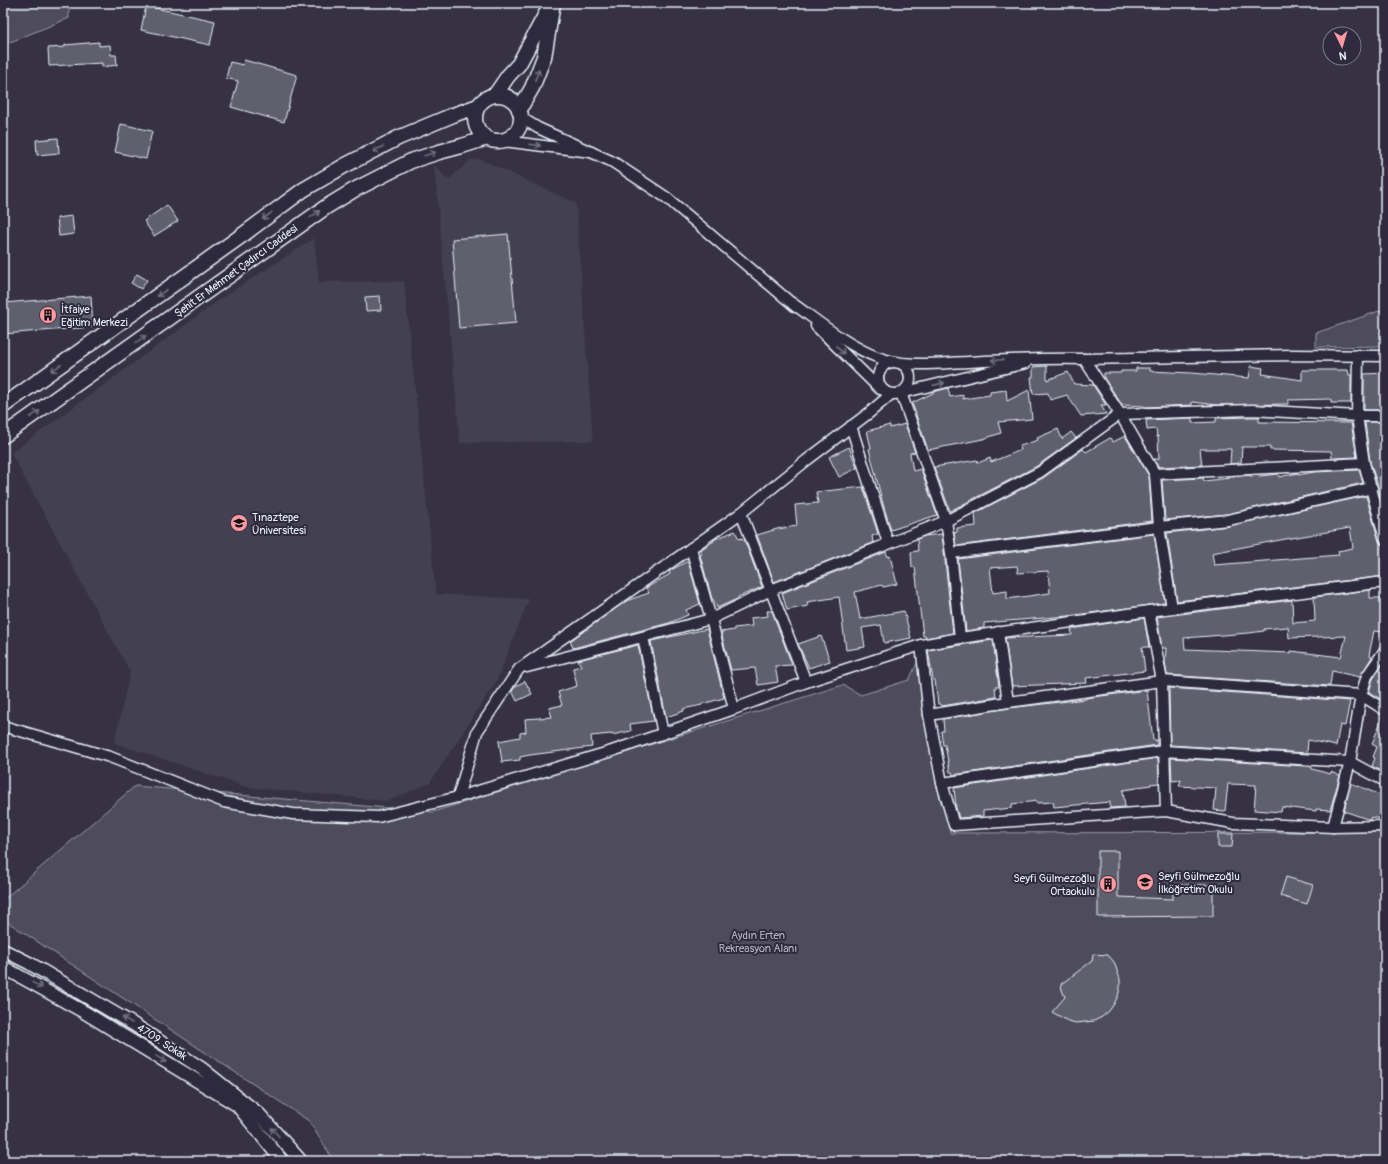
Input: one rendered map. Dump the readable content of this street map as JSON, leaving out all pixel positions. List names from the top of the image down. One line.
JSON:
{"streets":{"main road":["Şehit Er Mehmet Çadırcı Caddesi"],"street":["4709. Sokak"]},"parks":["Aydın Erten Rekreasyon Alanı"],"places":{"building":["İtfaiye Eğitim Merkezi","Seyfi Gülmezoğlu Ortaokulu"],"school or university":["Tınaztepe Üniversitesi","Seyfi Gülmezoğlu İlköğretim Okulu"]},"north":"bottom"}
